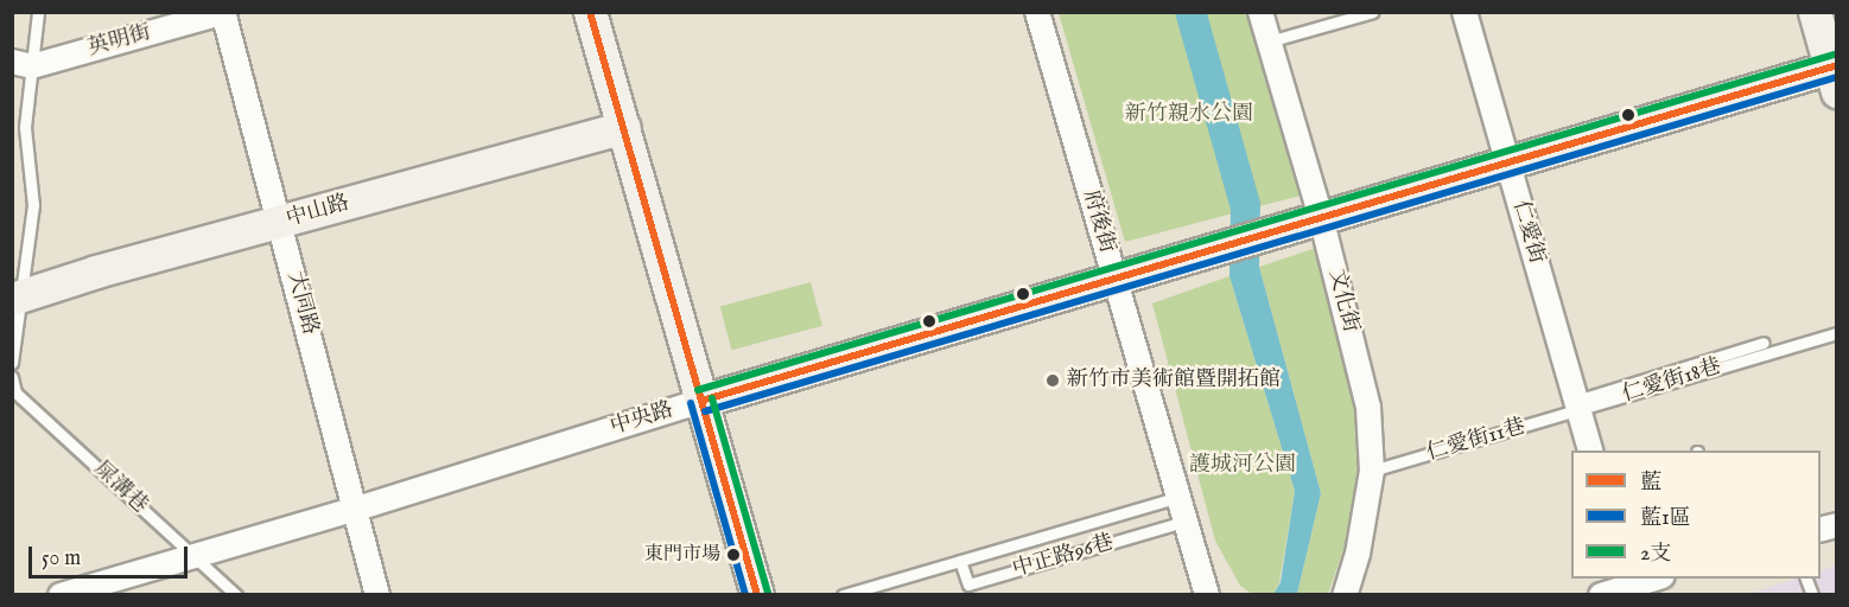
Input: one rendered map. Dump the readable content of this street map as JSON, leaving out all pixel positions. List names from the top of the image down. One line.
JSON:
{"streets":{"street":["英明街","中山路","府後街","仁愛街","文化街","大同路","中央路"],"lane":["仁愛街11巷","屎溝巷","中正路96巷"]},"crossings":[["英明街","大同路"],["中山路","大同路"],["府後街","中央路"],["府後街","中正路96巷"],["仁愛街","仁愛街11巷"],["文化街","中央路"],["文化街","仁愛街11巷"],["大同路","中央路"],["中央路","屎溝巷"]],"parks":["新竹親水公園","護城河公園"],"places":["新竹市美術館暨開拓館","東門市場"],"lines":["transit line 藍","transit line 2支","transit line 藍1區"],"legend":["藍","藍1區","2支"],"scale_bar":"50 m"}
